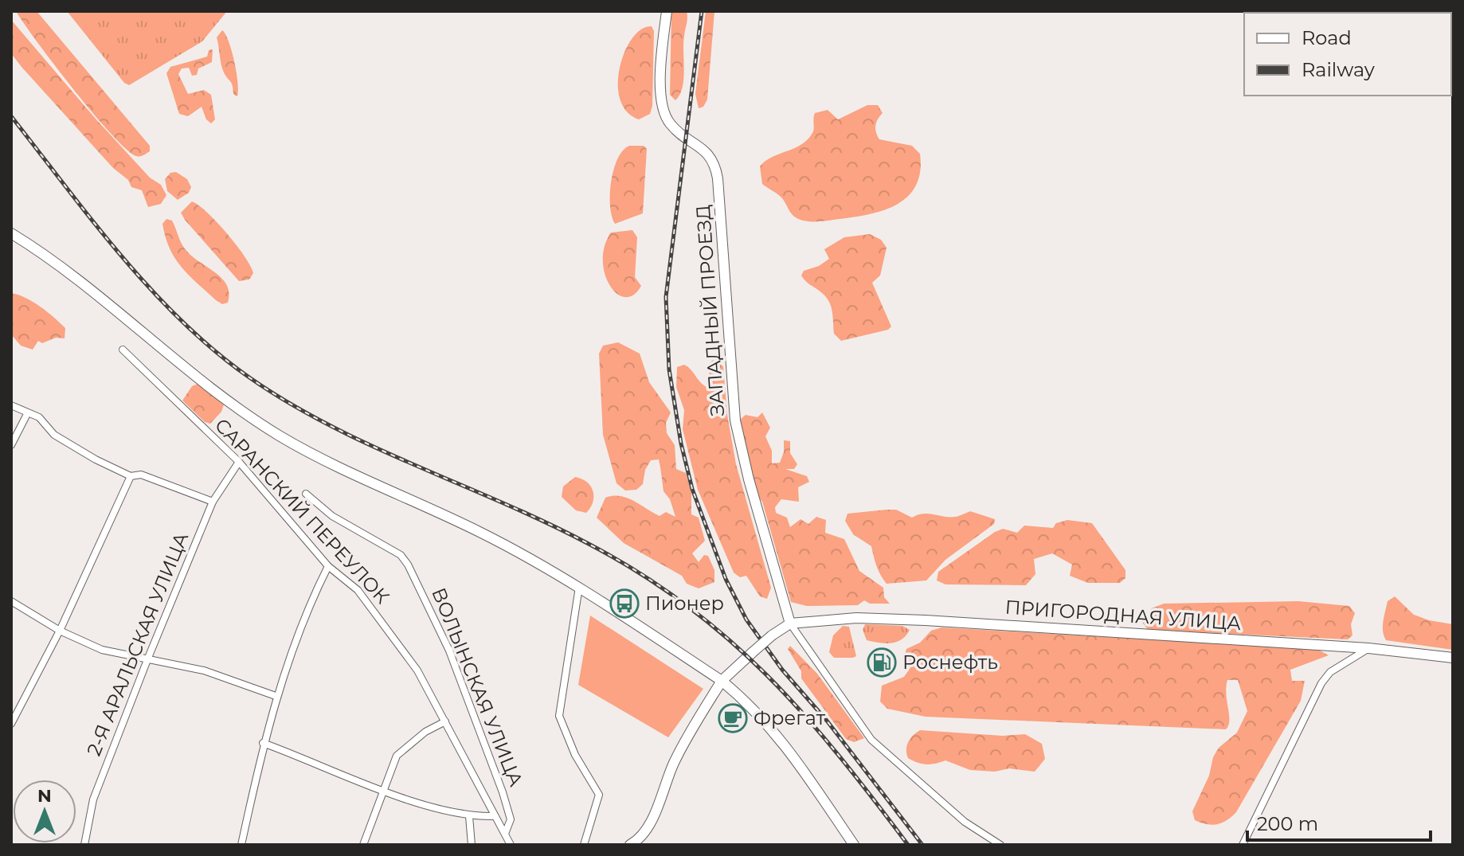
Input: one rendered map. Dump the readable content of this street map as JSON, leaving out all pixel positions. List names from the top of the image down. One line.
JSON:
{"streets":{"main road":["ЗАПАДНЫЙ ПРОЕЗД","ПРИГОРОДНАЯ УЛИЦА"],"street":["САРАНСКИЙ ПЕРЕУЛОК","2-Я АРАЛЬСКАЯ УЛИЦА","ВОЛЫНСКАЯ УЛИЦА"]},"crossings":[["ЗАПАДНЫЙ ПРОЕЗД","ПРИГОРОДНАЯ УЛИЦА"],["САРАНСКИЙ ПЕРЕУЛОК","2-Я АРАЛЬСКАЯ УЛИЦА"],["САРАНСКИЙ ПЕРЕУЛОК","ВОЛЫНСКАЯ УЛИЦА"]],"places":{"bus stop":["Пионер"],"fuel station":["Роснефть"],"cafe":["Фрегат"]},"legend":["Road","Railway"],"scale_bar":"200 m","north":"top"}
